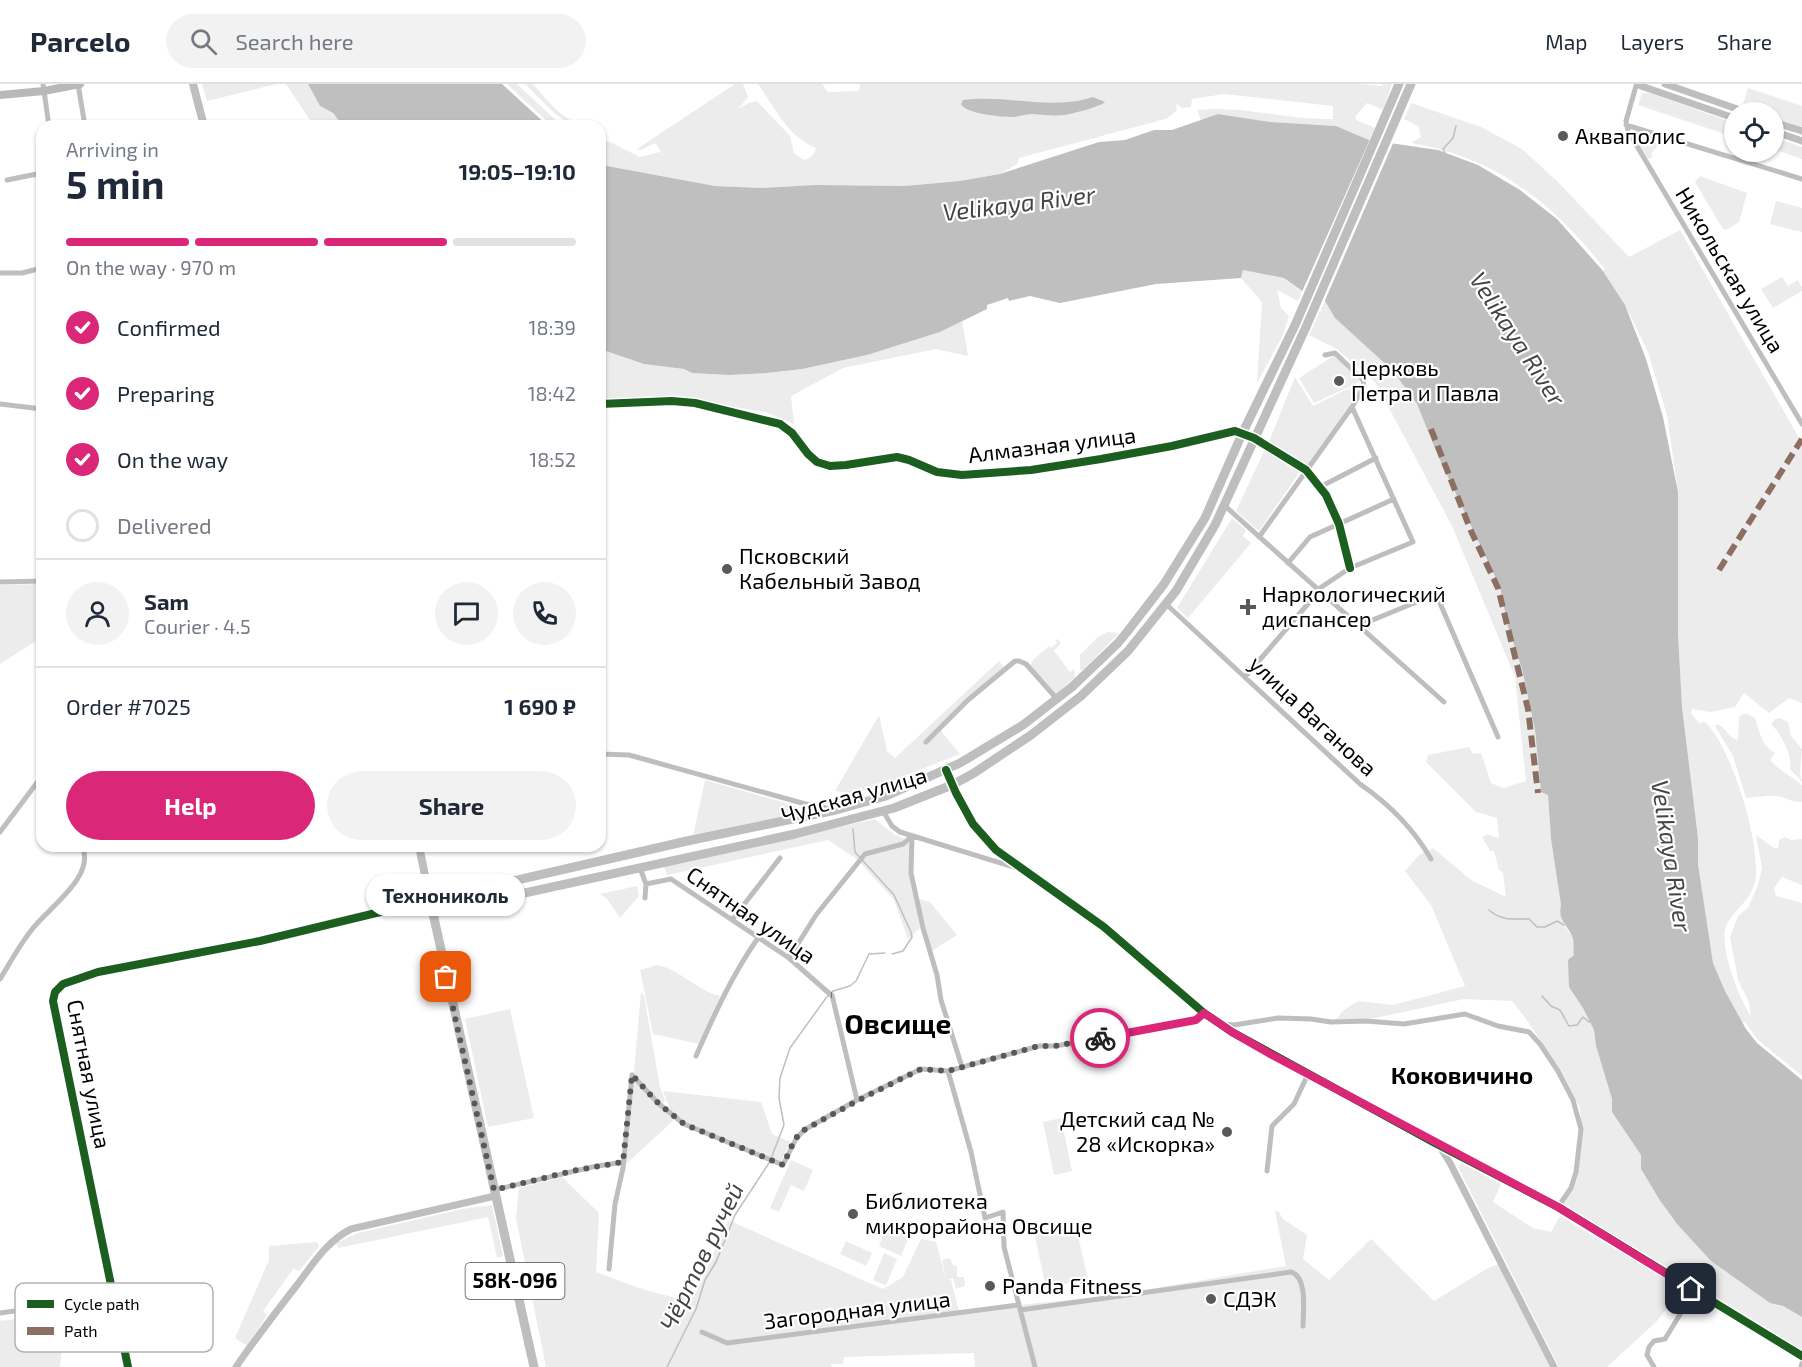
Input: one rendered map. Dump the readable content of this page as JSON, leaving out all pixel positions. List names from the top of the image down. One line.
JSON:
{"streets":{"highway":["Чудская улица","58К-096"],"street":["Никольская улица","Алмазная улица","улица Ваганова","Снятная улица","Загородная улица"]},"crossings":[["Алмазная улица","Чудская улица"],["улица Ваганова","Чудская улица"],["Чудская улица","Снятная улица"],["Чудская улица","58К-096"],["Снятная улица","58К-096"]],"districts":["Овсище","Коковичино"],"water":["Velikaya River","Чёртов ручей"],"places":{"other":["Акваполис","Церковь Петра и Павла","Псковский Кабельный Завод","Технониколь","Детский сад № 28 «Искорка»","Библиотека микрорайона Овсище","Panda Fitness","СДЭК"],"health":["Наркологический диспансер"]},"legend":["Cycle path","Path"],"page":{"header":"Parcelo","search":"Search here","nav":["Map","Layers","Share"],"heading":["5 min","Arriving in","19:05–19:10"],"panel":["Sam","Courier · 4.5","Order #7025","1 690 ₽"],"bar":"On the way · 970 m","list":[["Confirmed","18:39"],["Preparing","18:42"],["On the way","18:52"],"Delivered"],"buttons":["Help","Share"],"bubble":"Технониколь"}}
